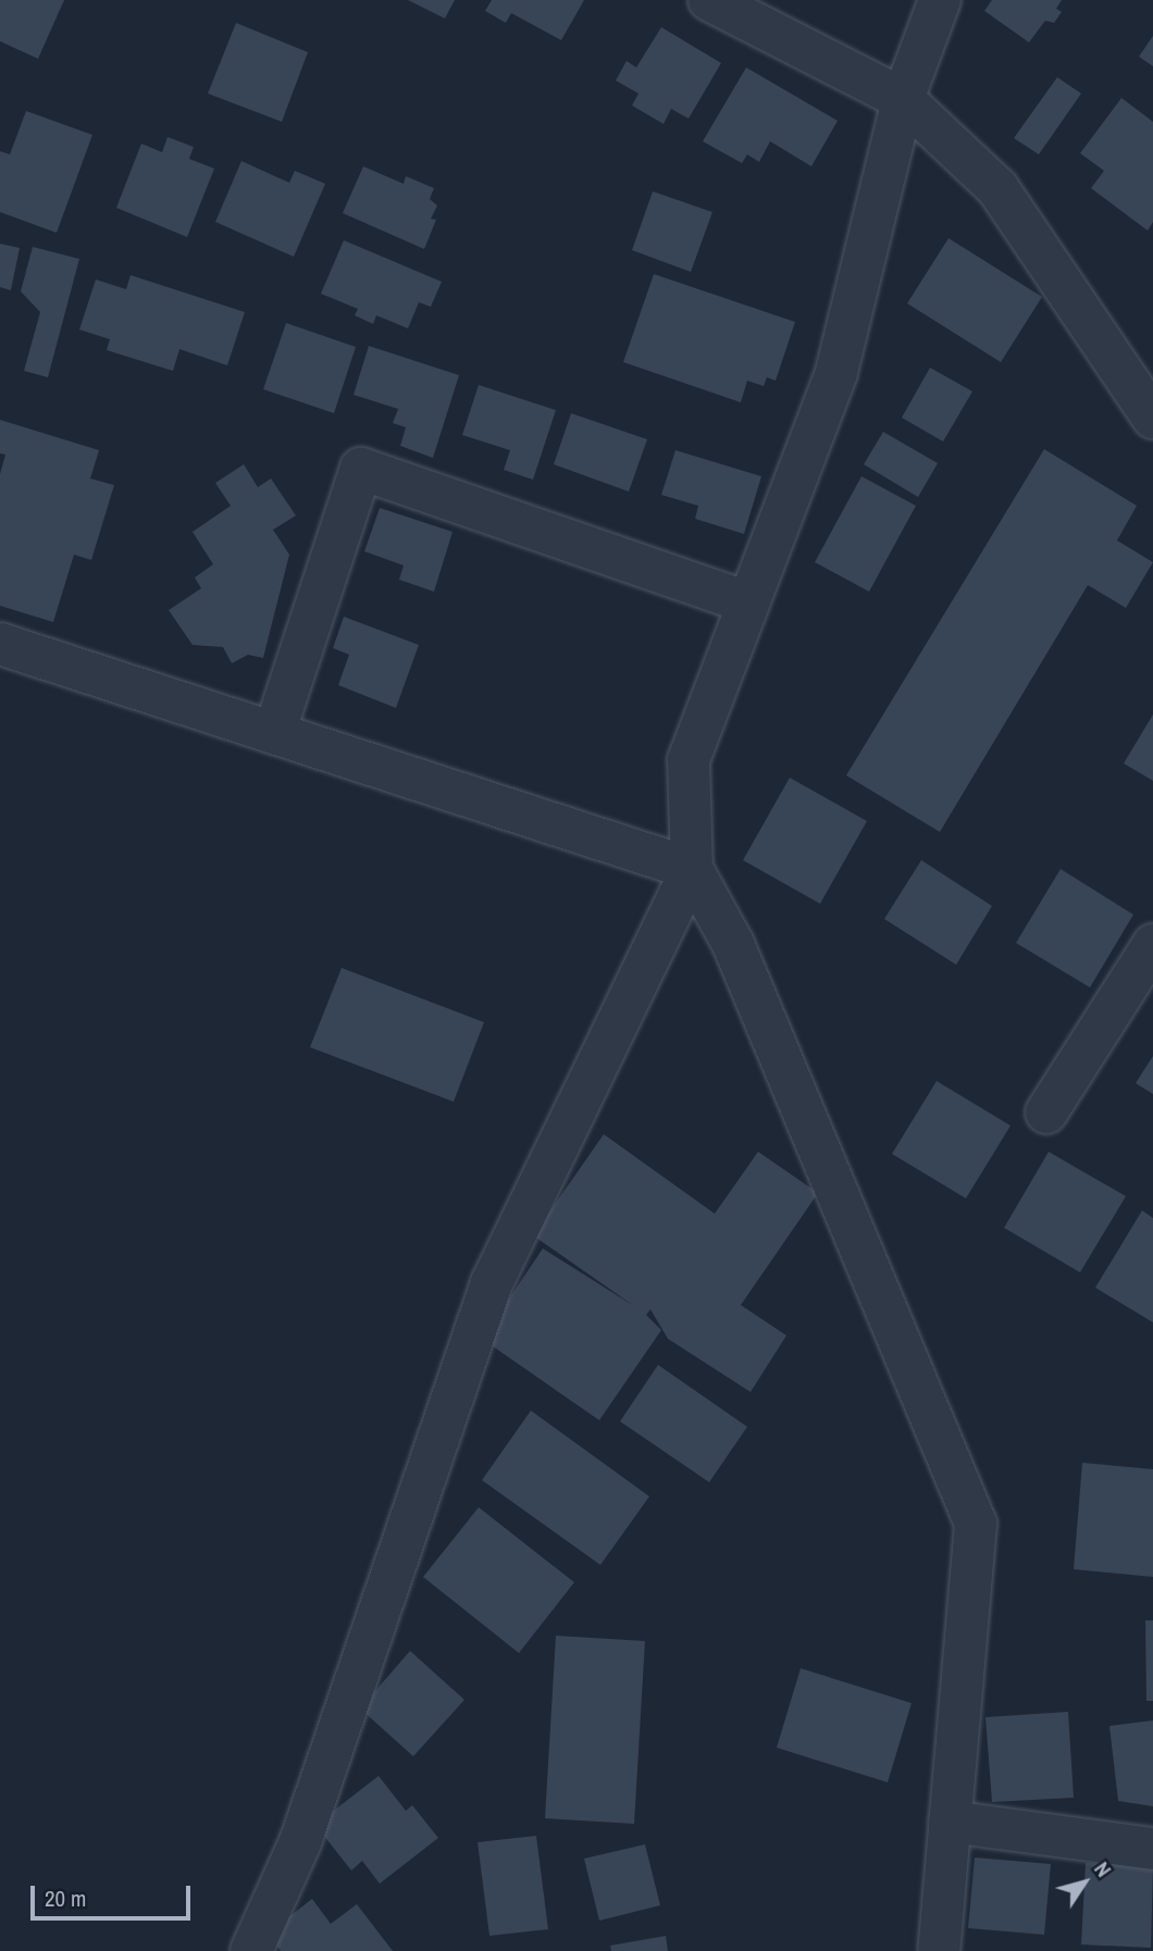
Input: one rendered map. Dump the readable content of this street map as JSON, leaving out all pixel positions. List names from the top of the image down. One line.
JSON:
{"scale_bar":"20 m","north":"top right"}
